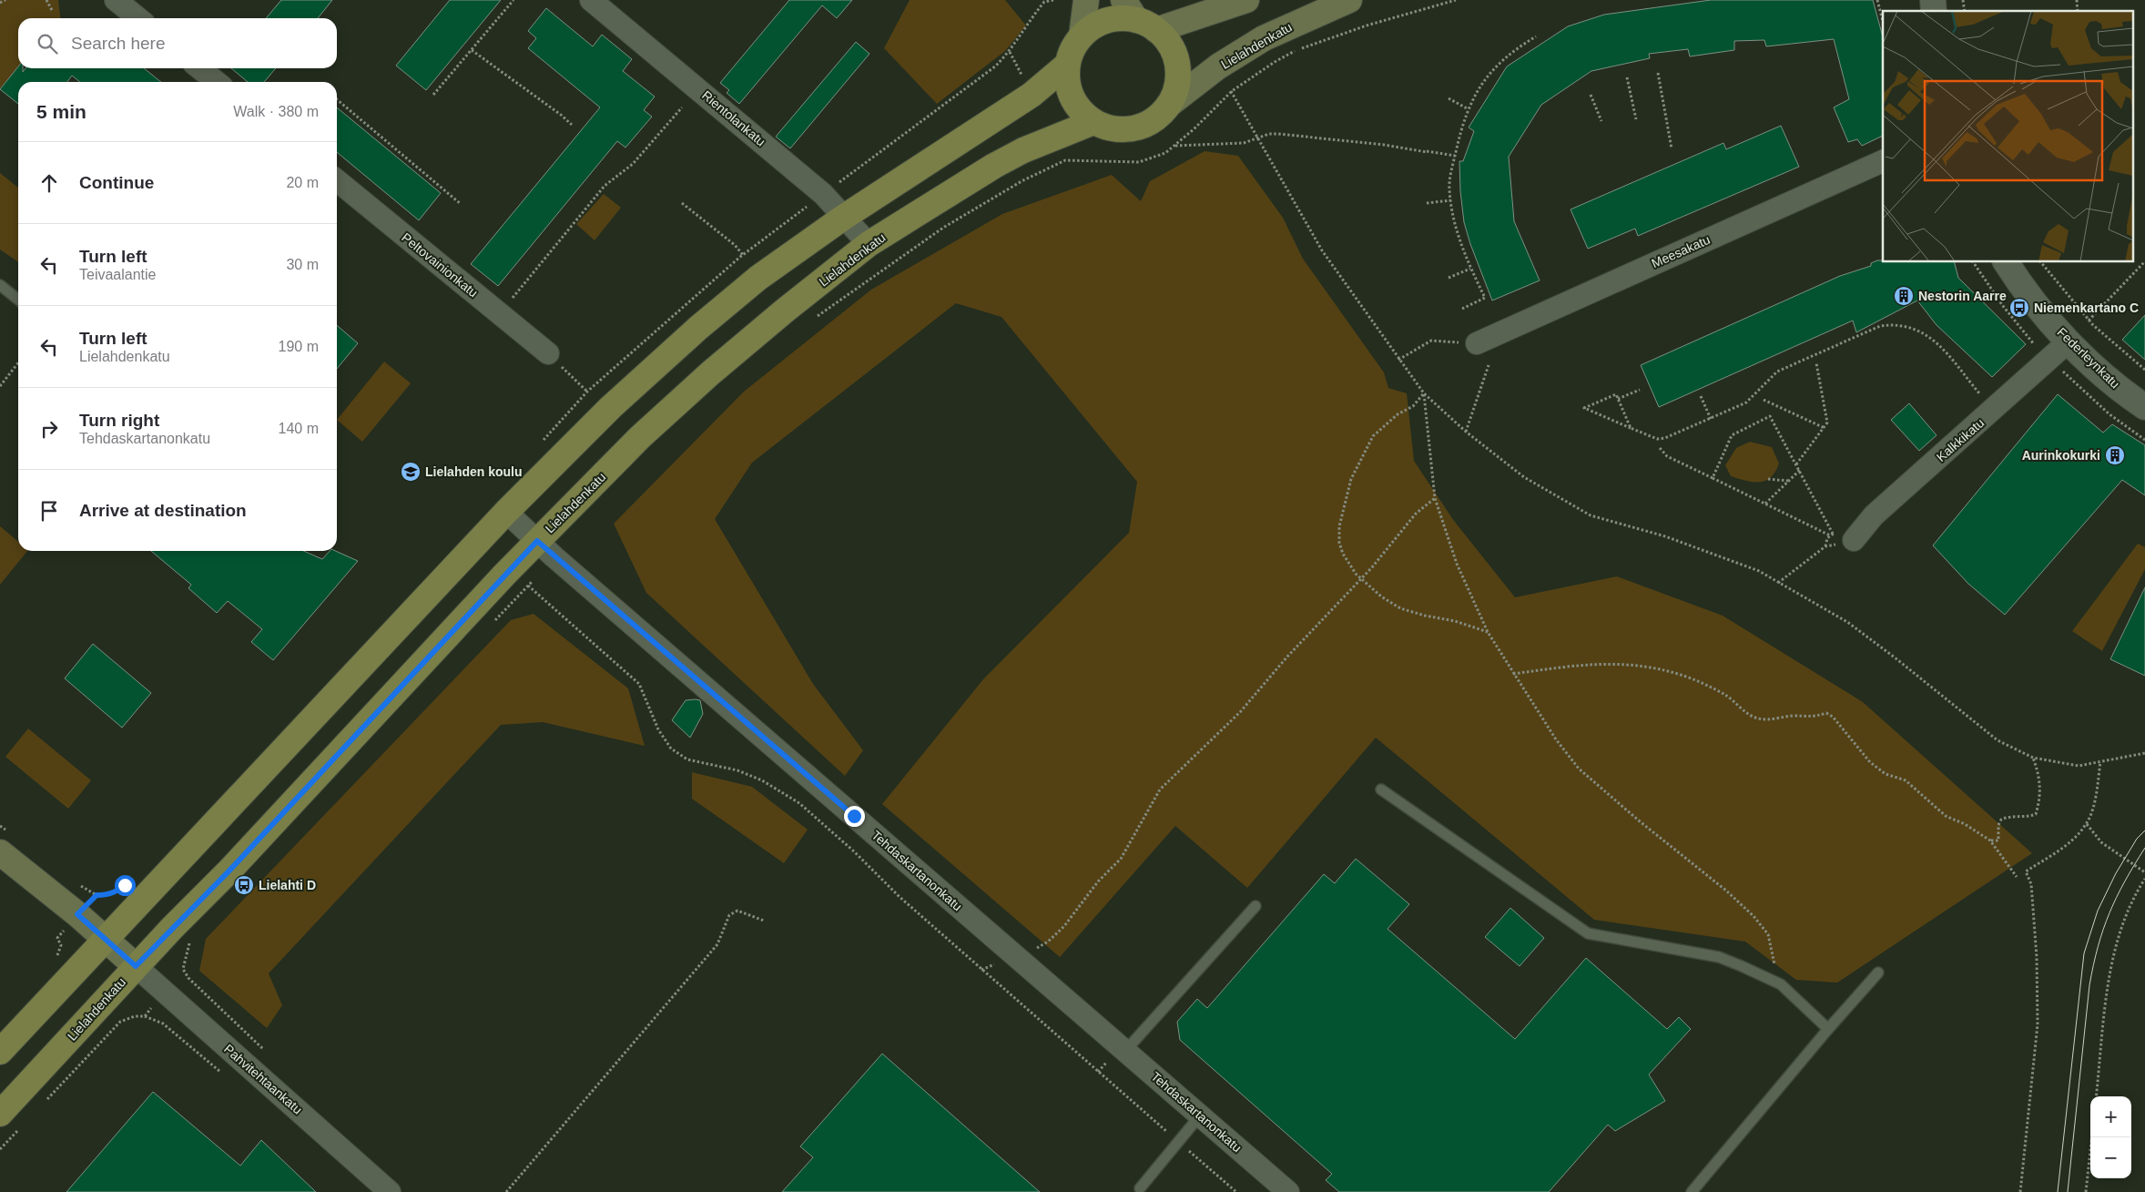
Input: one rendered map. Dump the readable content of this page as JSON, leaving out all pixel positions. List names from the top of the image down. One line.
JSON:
{"streets":{"main road":["Lielahdenkatu"],"street":["Rientolankatu","Meesakatu","Peltovainionkatu","Federleynkatu","Kalkkikatu","Tehdaskartanonkatu","Pahvitehtaankatu"]},"crossings":[["Lielahdenkatu","Rientolankatu"],["Lielahdenkatu","Tehdaskartanonkatu"],["Lielahdenkatu","Pahvitehtaankatu"],["Federleynkatu","Kalkkikatu"]],"places":{"building":["Nestorin Aarre","Aurinkokurki"],"bus stop":["Niemenkartano C","Lielahti D"],"school or university":["Lielahden koulu"]},"page":{"search":"Search here","heading":["5 min","Walk · 380 m"],"list":[["Continue","20 m"],["Turn left","Teivaalantie","30 m"],["Turn left","Lielahdenkatu","190 m"],["Turn right","Tehdaskartanonkatu","140 m"],"Arrive at destination"],"map_buttons":["+","−"]}}
